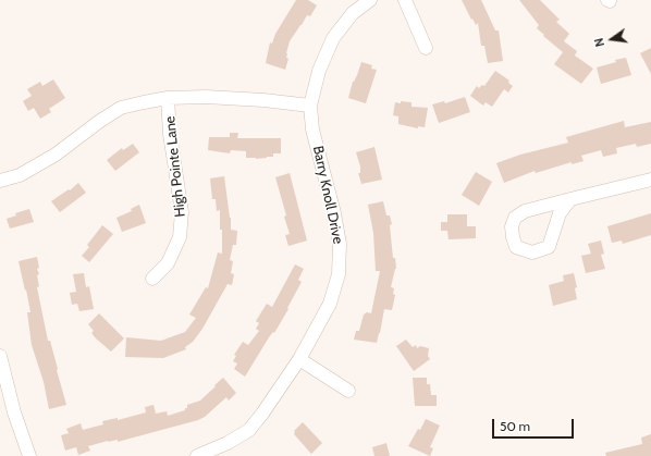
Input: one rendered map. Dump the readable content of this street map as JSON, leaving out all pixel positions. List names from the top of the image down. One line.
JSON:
{"streets":{"street":["High Pointe Lane","Barry Knoll Drive"]},"scale_bar":"50 m","north":"left"}
